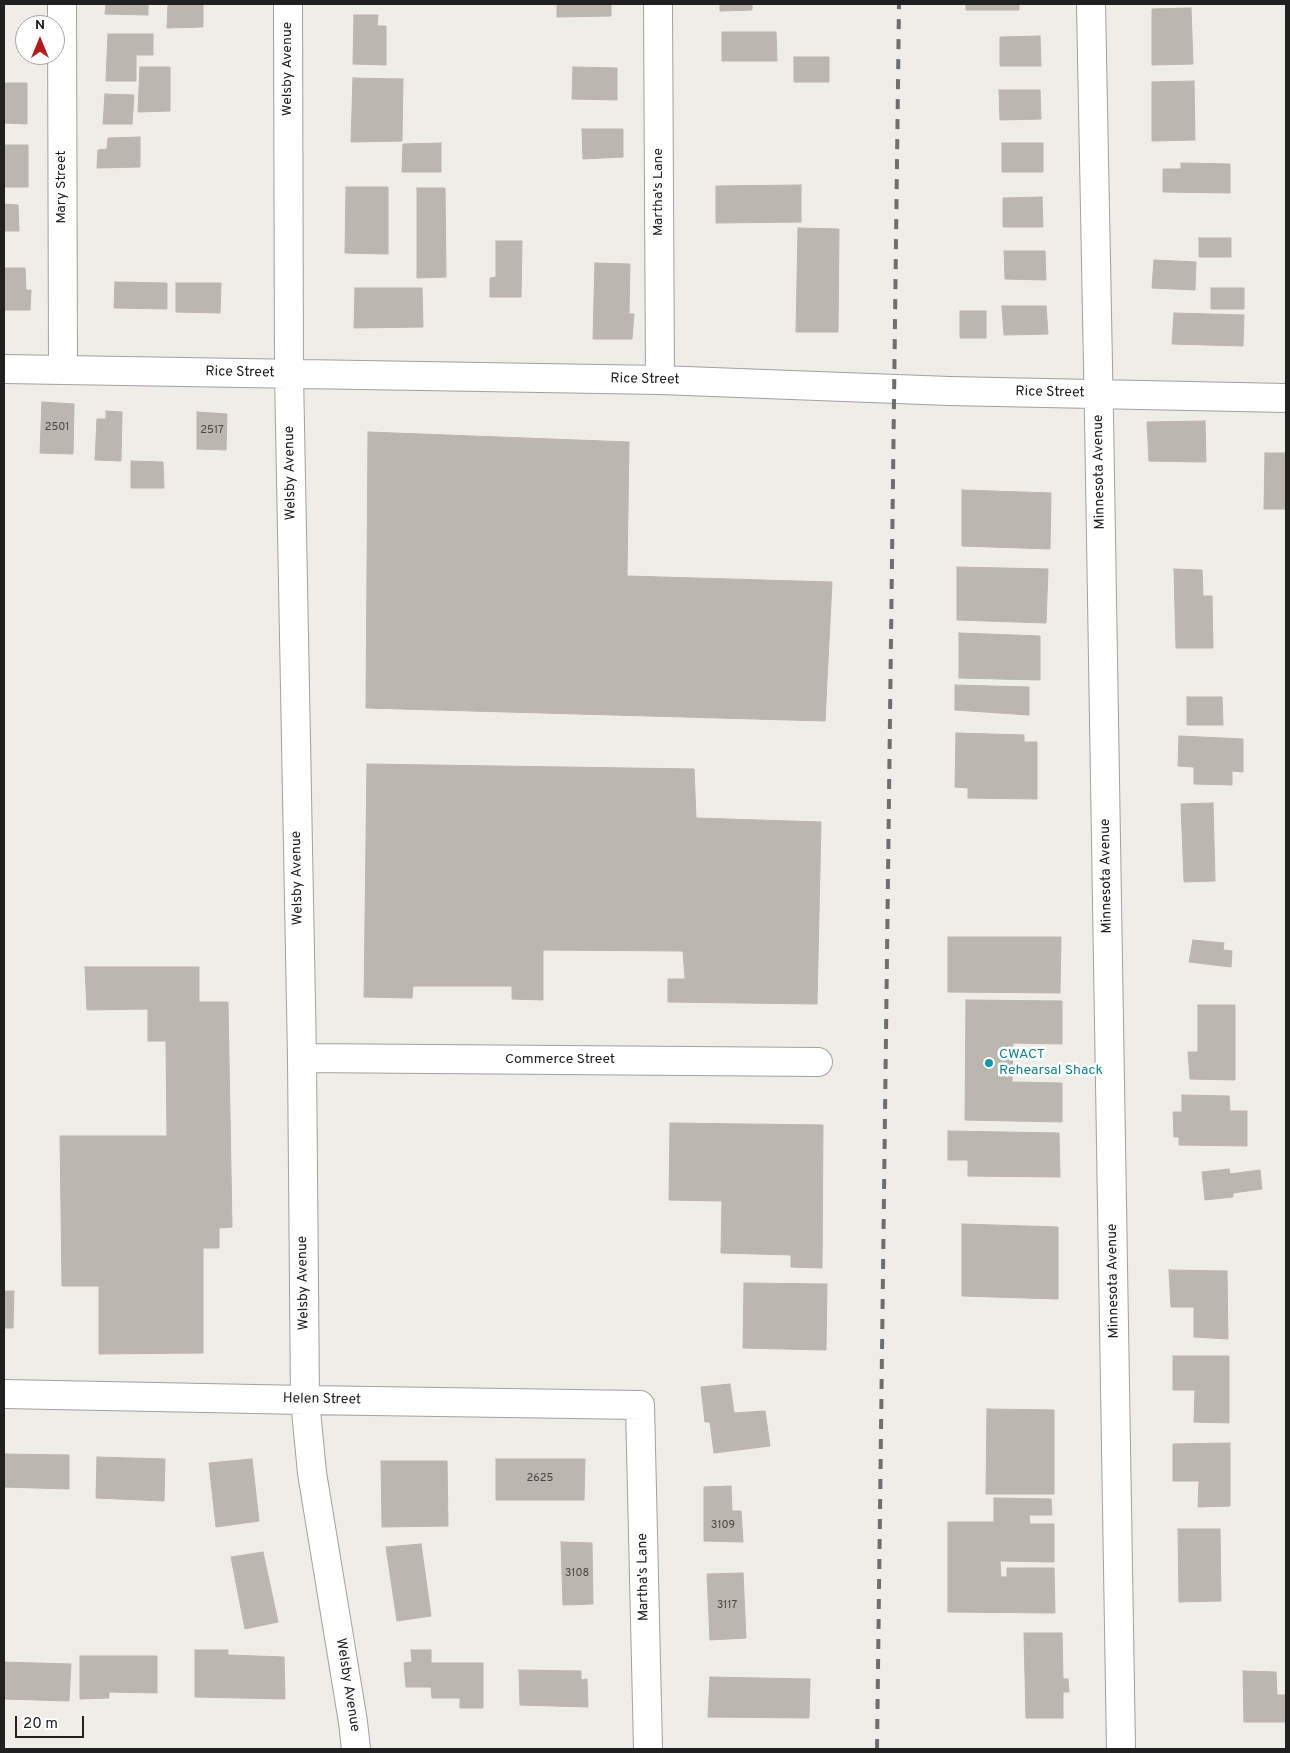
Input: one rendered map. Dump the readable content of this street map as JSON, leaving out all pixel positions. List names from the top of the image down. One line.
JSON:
{"streets":{"street":["Welsby Avenue","Mary Street","Martha's Lane","Rice Street","Minnesota Avenue","Commerce Street","Helen Street"]},"crossings":[["Welsby Avenue","Rice Street"],["Welsby Avenue","Commerce Street"],["Welsby Avenue","Helen Street"],["Mary Street","Rice Street"],["Martha's Lane","Rice Street"],["Martha's Lane","Helen Street"],["Rice Street","Minnesota Avenue"]],"places":["CWACT Rehearsal Shack"],"house_numbers":["2501","2517","2625","3109","3108","3117"],"scale_bar":"20 m","north":"top"}
